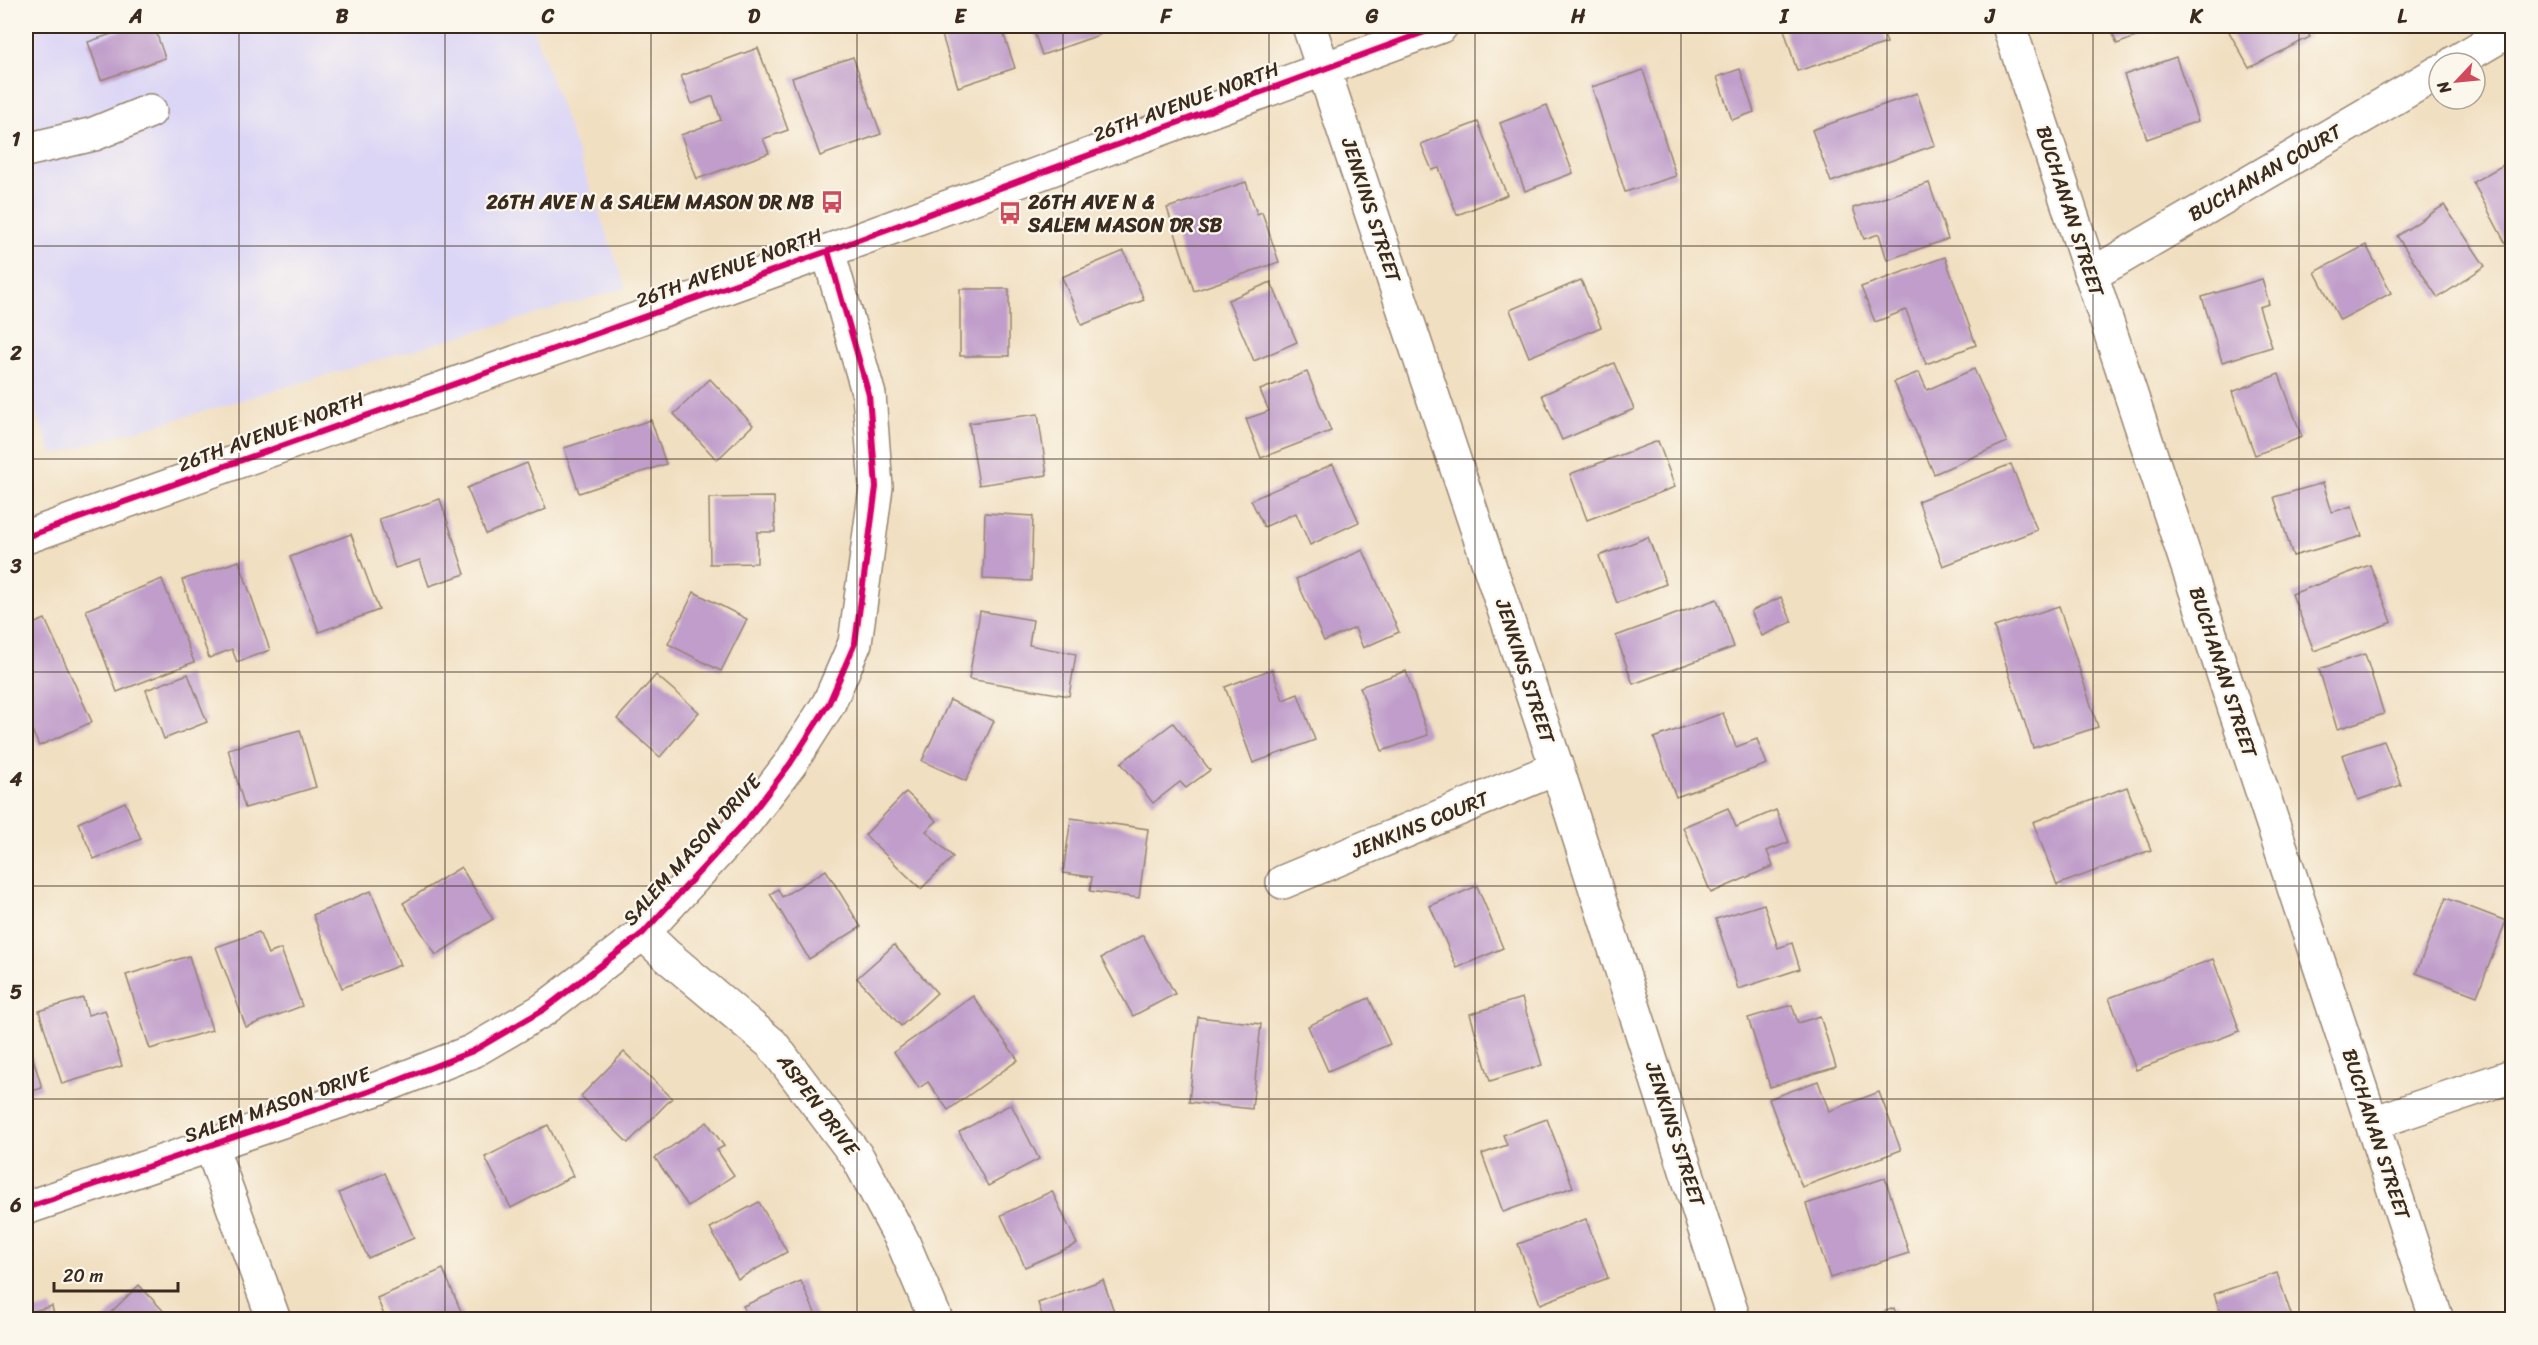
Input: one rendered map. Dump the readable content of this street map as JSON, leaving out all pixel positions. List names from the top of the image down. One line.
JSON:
{"streets":{"street":["26TH AVENUE NORTH","BUCHANAN COURT","JENKINS STREET","BUCHANAN STREET","JENKINS COURT","SALEM MASON DRIVE","ASPEN DRIVE"]},"crossings":[["26TH AVENUE NORTH","JENKINS STREET"],["26TH AVENUE NORTH","SALEM MASON DRIVE"],["BUCHANAN COURT","BUCHANAN STREET"],["JENKINS STREET","JENKINS COURT"],["SALEM MASON DRIVE","ASPEN DRIVE"]],"places":{"bus stop":["26TH AVE N & SALEM MASON DR NB","26TH AVE N & SALEM MASON DR SB"]},"scale_bar":"20 m","north":"bottom left","grid":{"columns":["A","B","C","D","E","F","G","H","I","J","K","L"],"rows":["1","2","3","4","5","6"]}}
